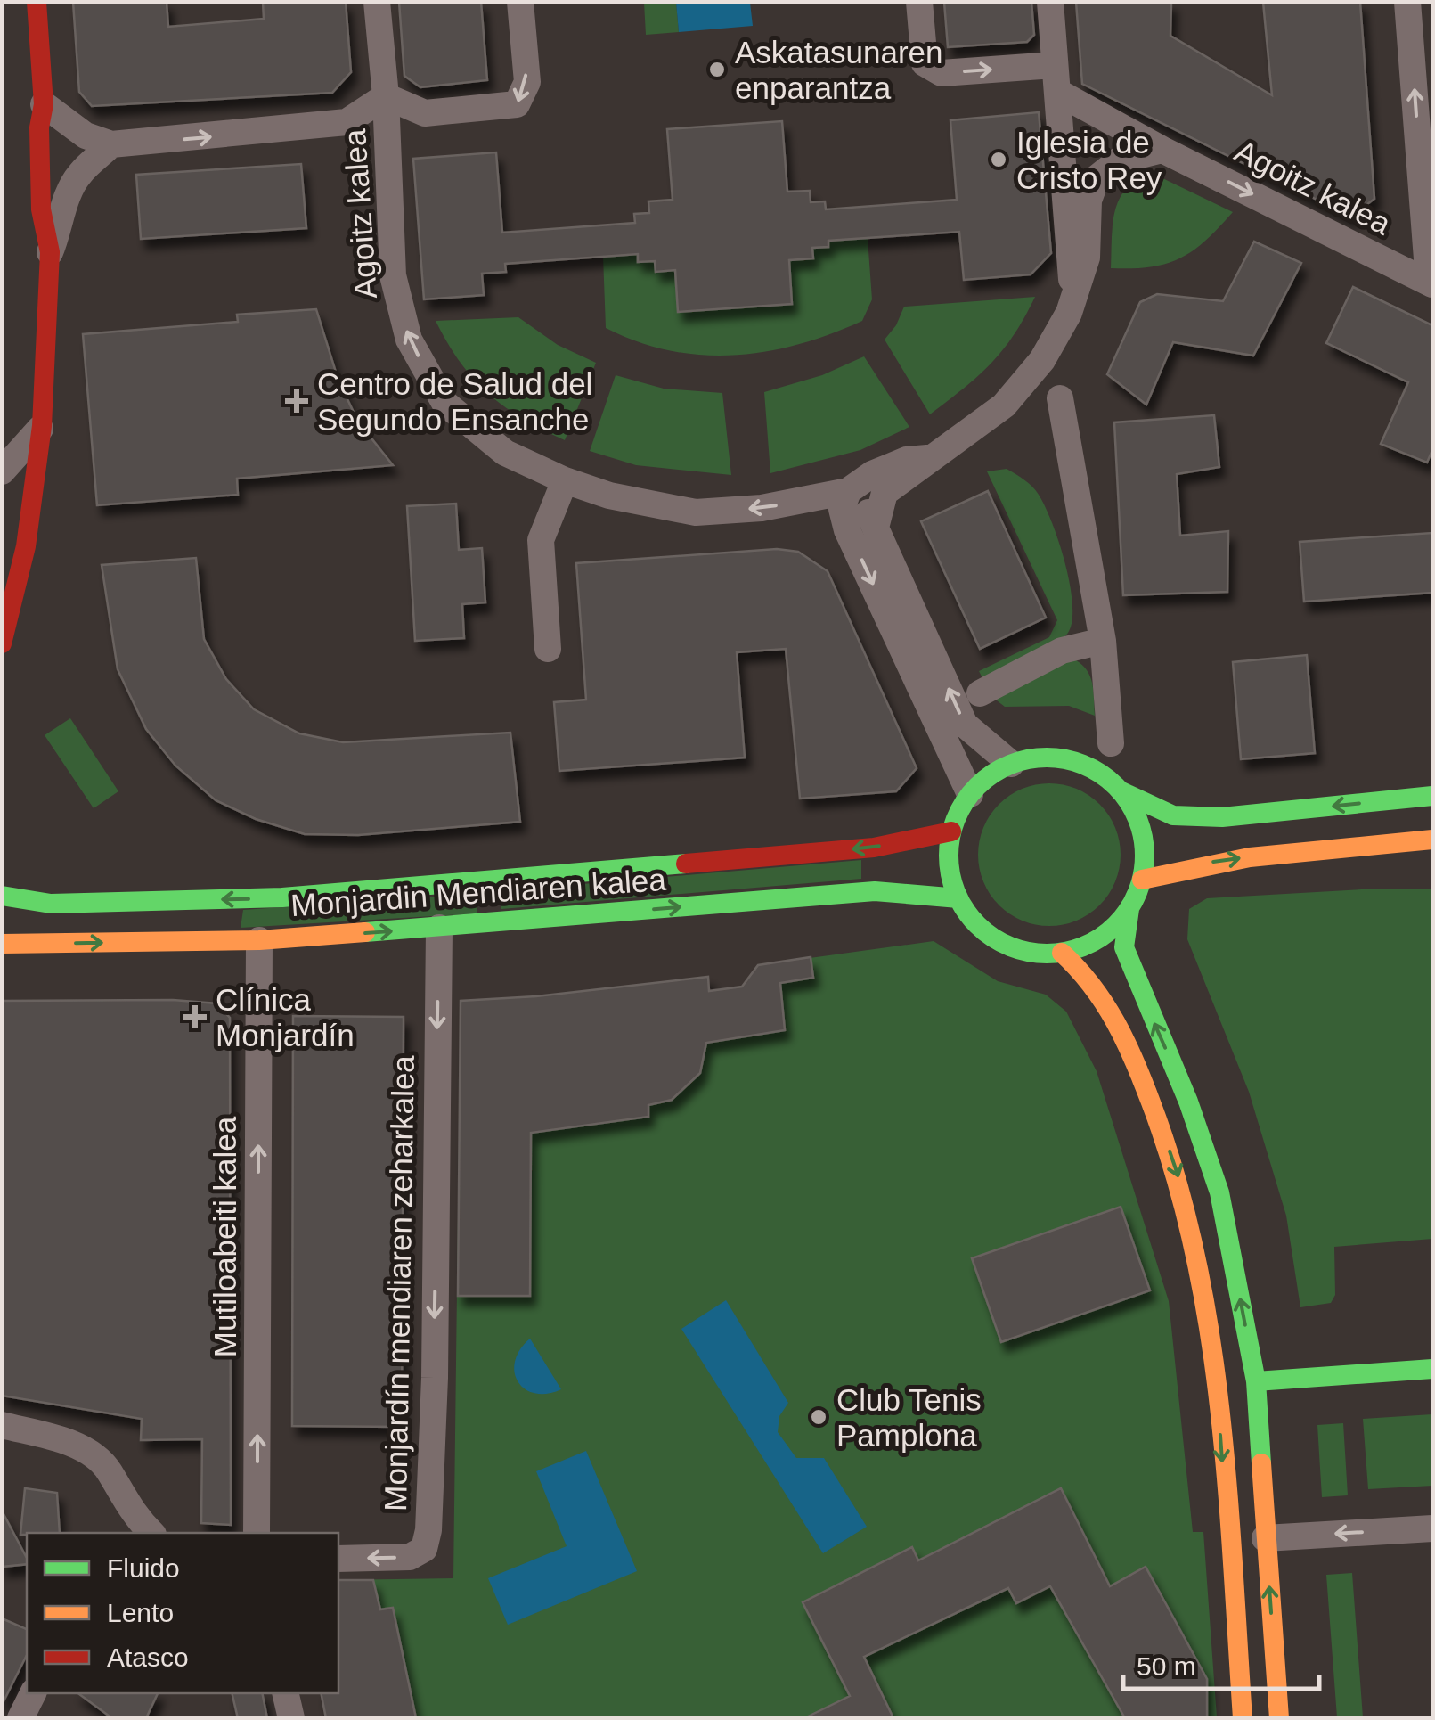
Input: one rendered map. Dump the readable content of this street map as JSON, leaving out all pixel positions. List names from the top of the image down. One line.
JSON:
{"streets":{"main road":["Monjardin Mendiaren kalea"],"street":["Agoitz kalea","Mutiloabeiti kalea","Monjardín mendiaren zeharkalea"]},"crossings":[["Monjardin Mendiaren kalea","Mutiloabeiti kalea"],["Monjardin Mendiaren kalea","Monjardín mendiaren zeharkalea"]],"one_way":["Mutiloabeiti kalea","Monjardín mendiaren zeharkalea"],"places":{"other":["Askatasunaren enparantza","Iglesia de Cristo Rey","Club Tenis Pamplona"],"health":["Centro de Salud del Segundo Ensanche","Clínica Monjardín"]},"legend":["Fluido","Lento","Atasco"],"scale_bar":"50 m"}
